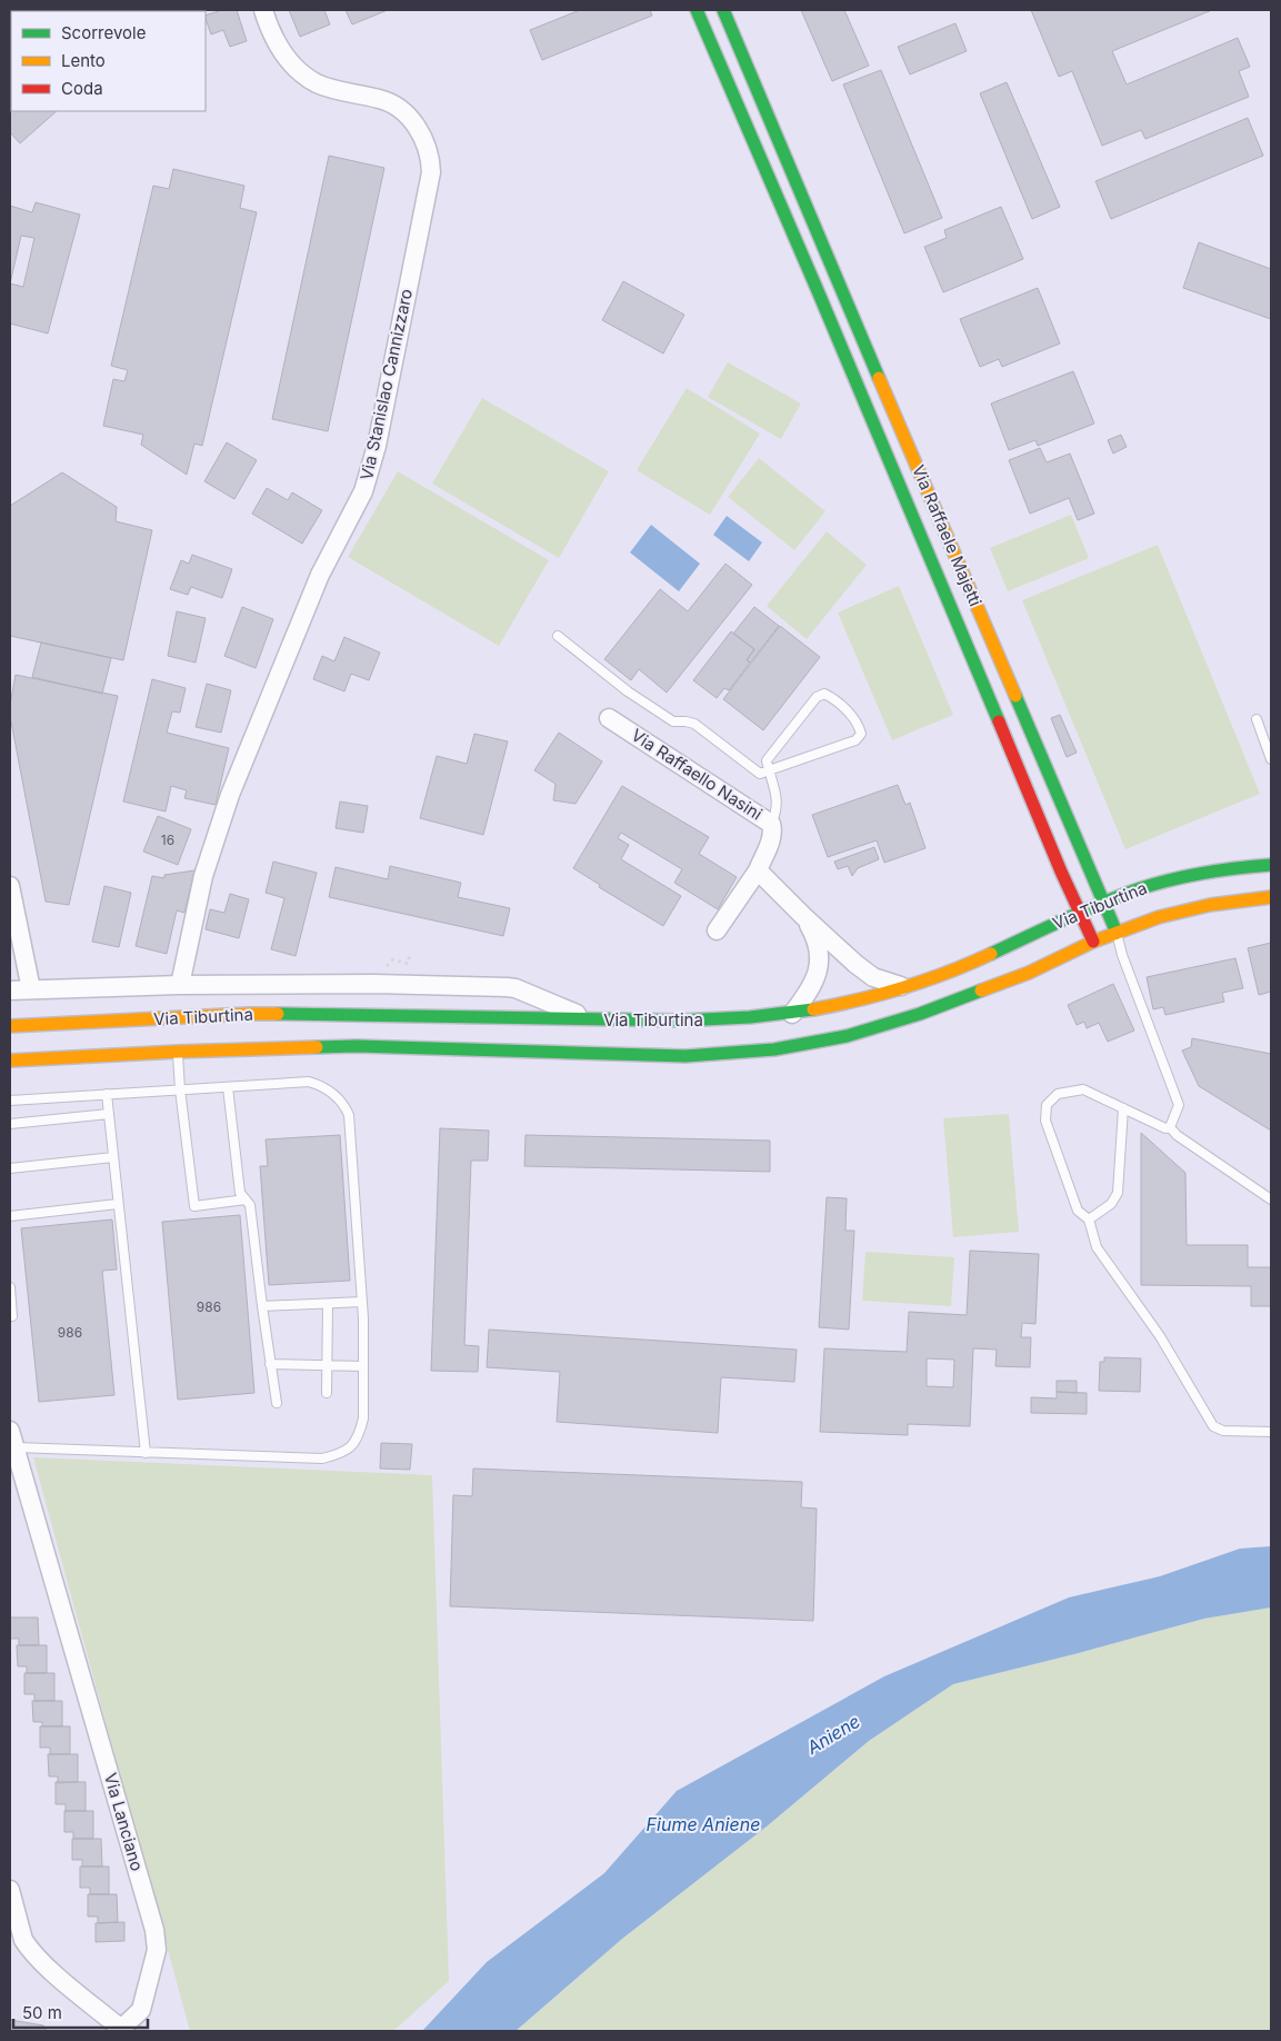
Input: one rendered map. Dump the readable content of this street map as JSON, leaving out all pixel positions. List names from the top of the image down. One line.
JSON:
{"streets":{"main road":["Via Raffaele Majetti","Via Tiburtina"],"street":["Via Stanislao Cannizzaro","Via Raffaello Nasini","Via Lanciano"]},"crossings":[["Via Stanislao Cannizzaro","Via Tiburtina"],["Via Raffaele Majetti","Via Tiburtina"]],"water":["Aniene","Fiume Aniene"],"house_numbers":["16","986","986"],"legend":["Scorrevole","Lento","Coda"],"scale_bar":"50 m"}
